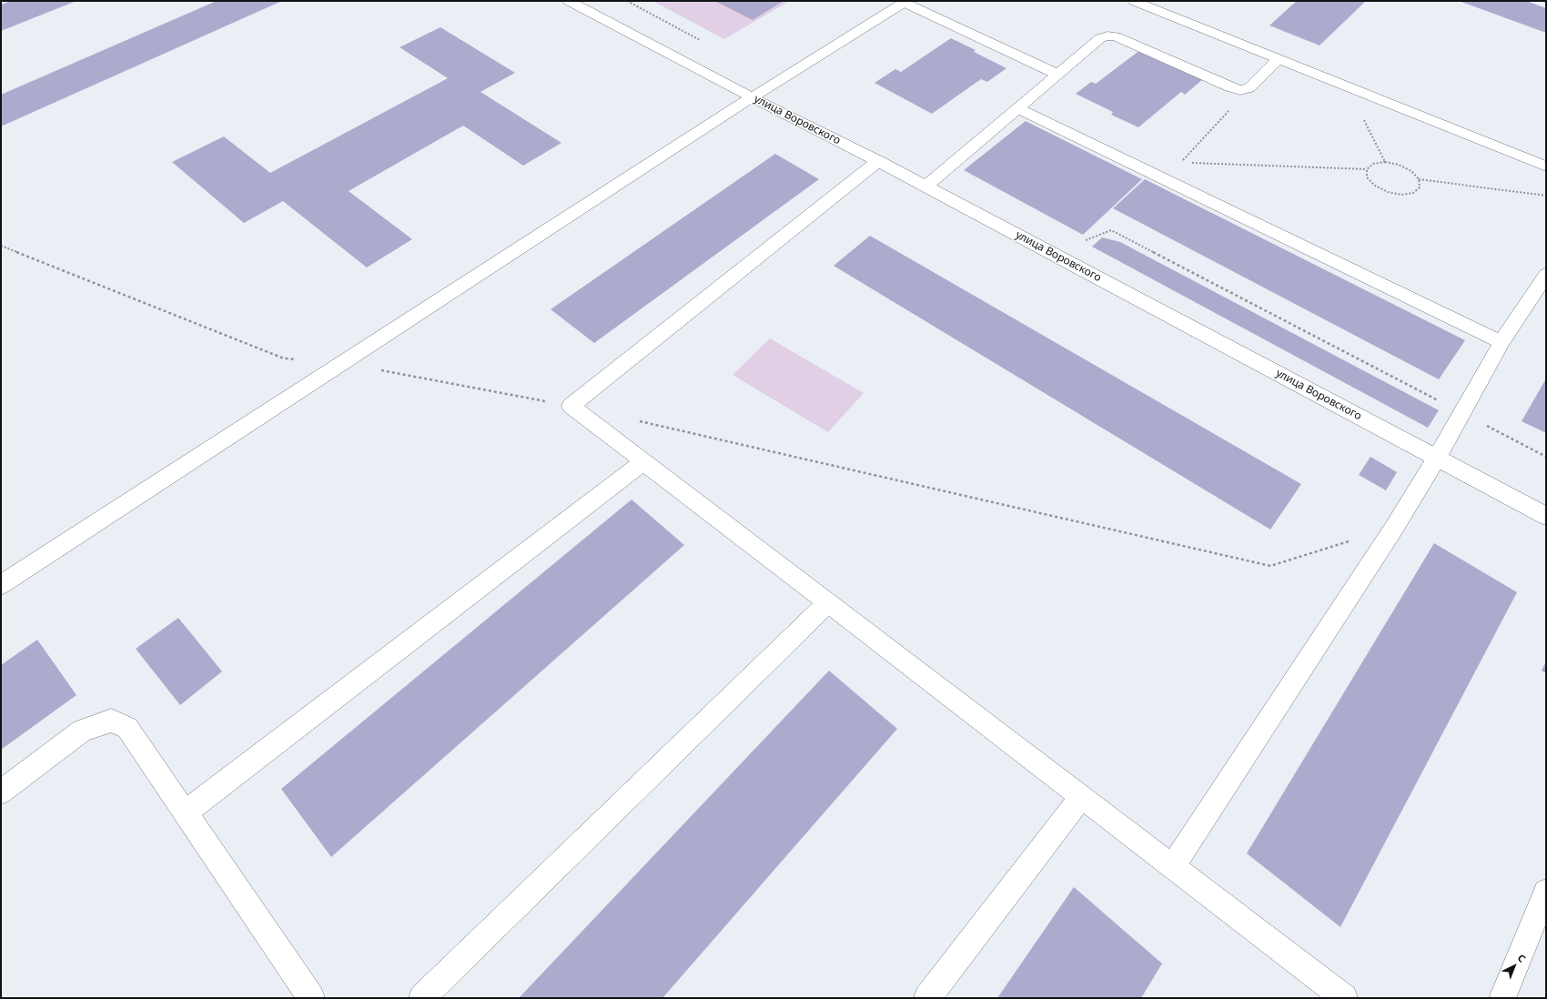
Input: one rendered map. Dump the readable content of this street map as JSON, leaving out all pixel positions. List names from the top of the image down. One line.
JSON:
{"streets":{"street":["улица Воровского"]},"north":"top right"}
